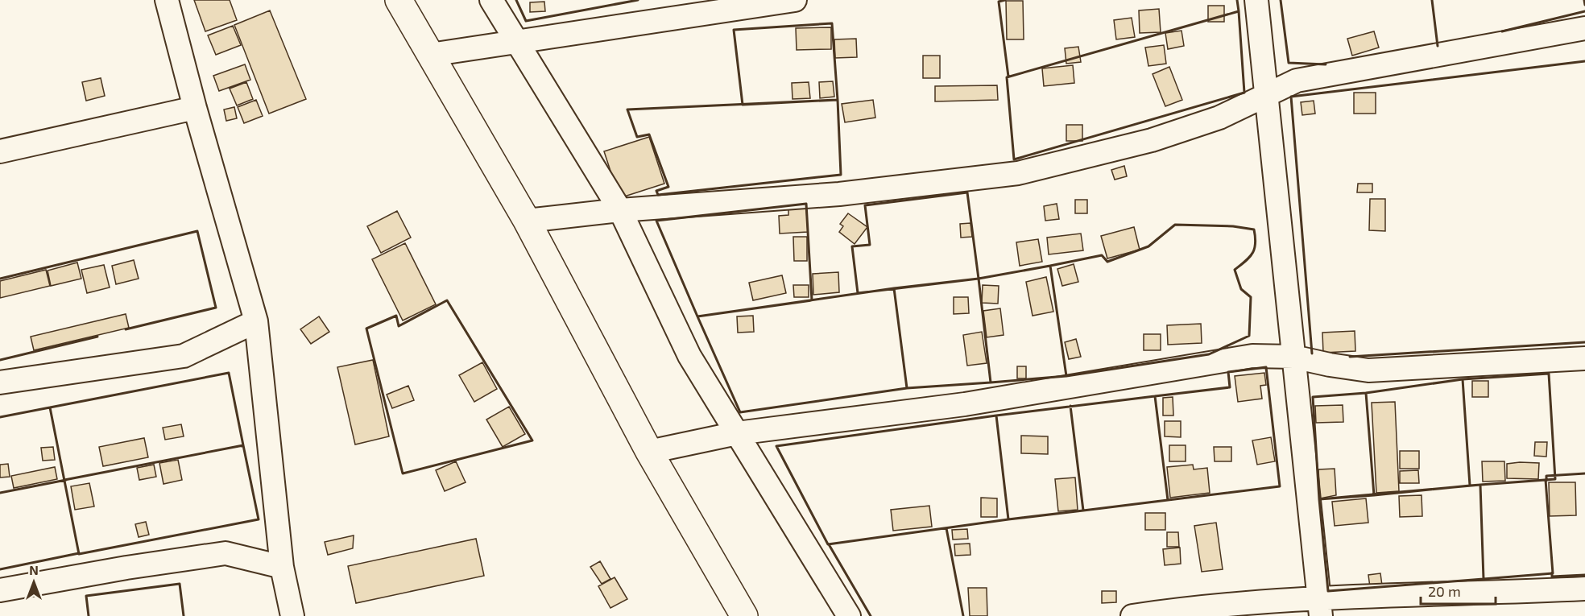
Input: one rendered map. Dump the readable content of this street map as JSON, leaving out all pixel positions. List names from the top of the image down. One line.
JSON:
{"scale_bar":"20 m","north":"top"}
